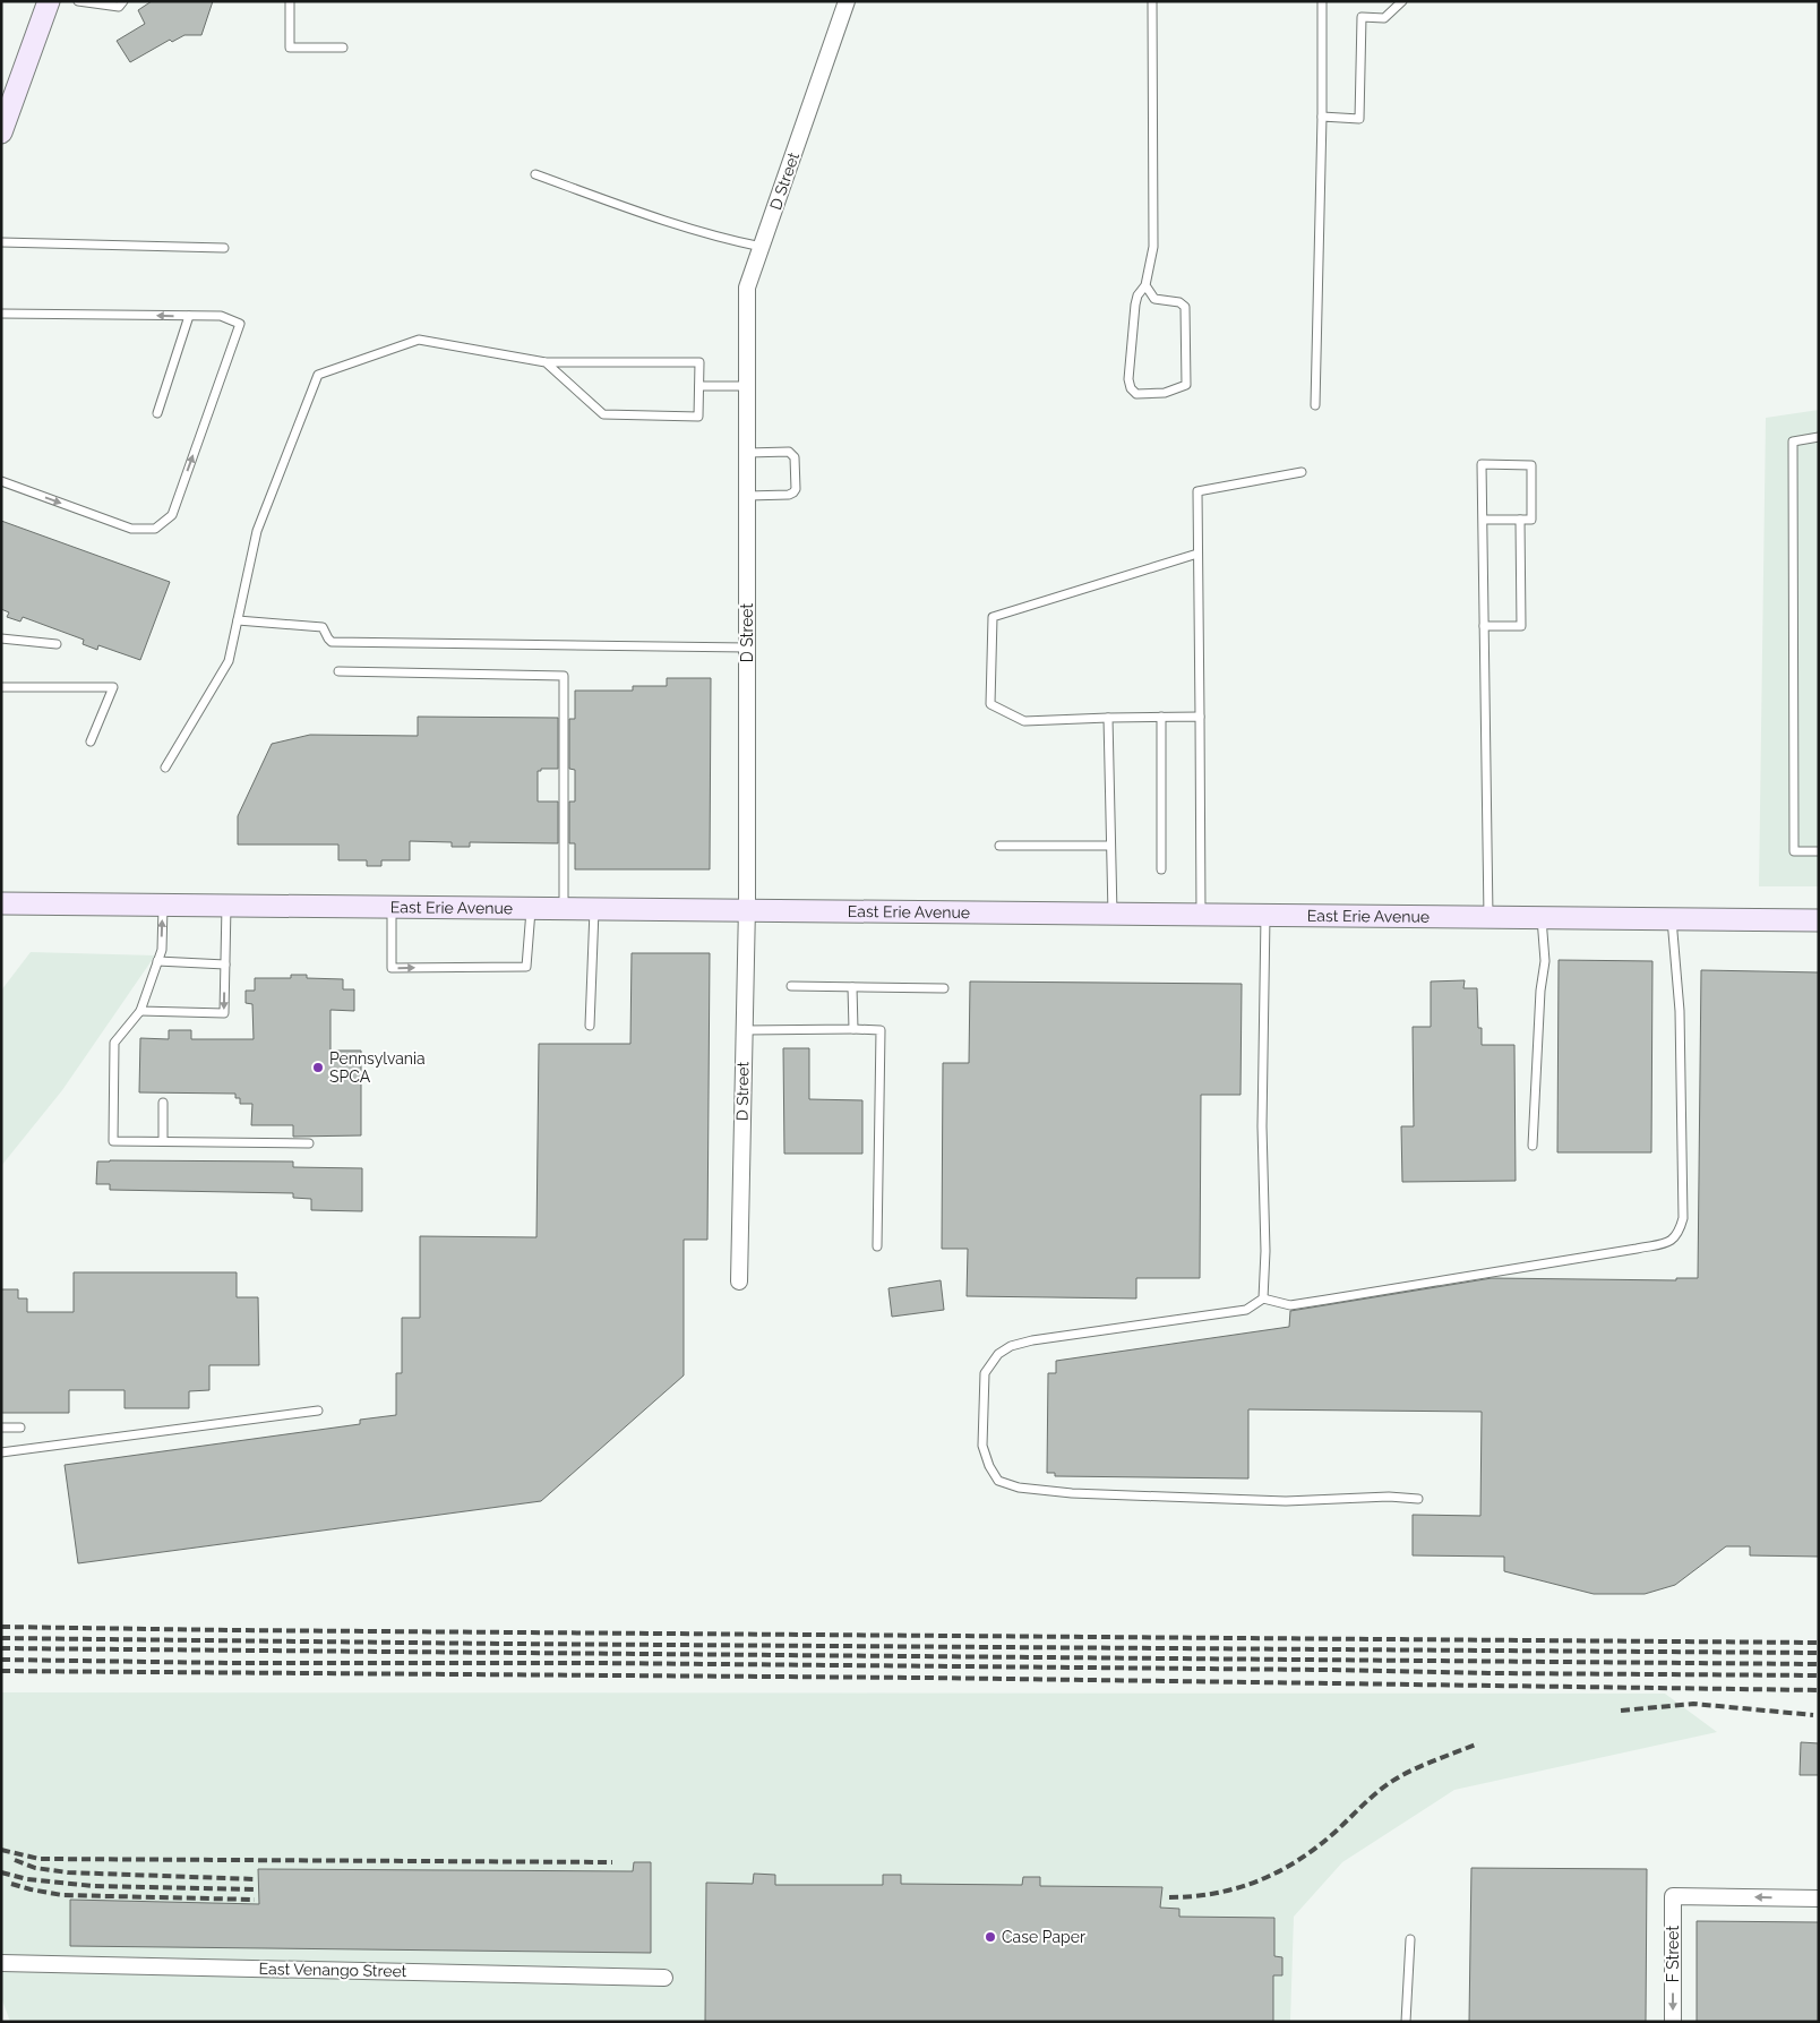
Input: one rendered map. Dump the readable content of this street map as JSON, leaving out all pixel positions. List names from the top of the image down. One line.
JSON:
{"streets":{"main road":["East Erie Avenue"],"street":["D Street","F Street","East Venango Street"]},"crossings":[["D Street","East Erie Avenue"]],"places":["Pennsylvania SPCA","Case Paper"]}
